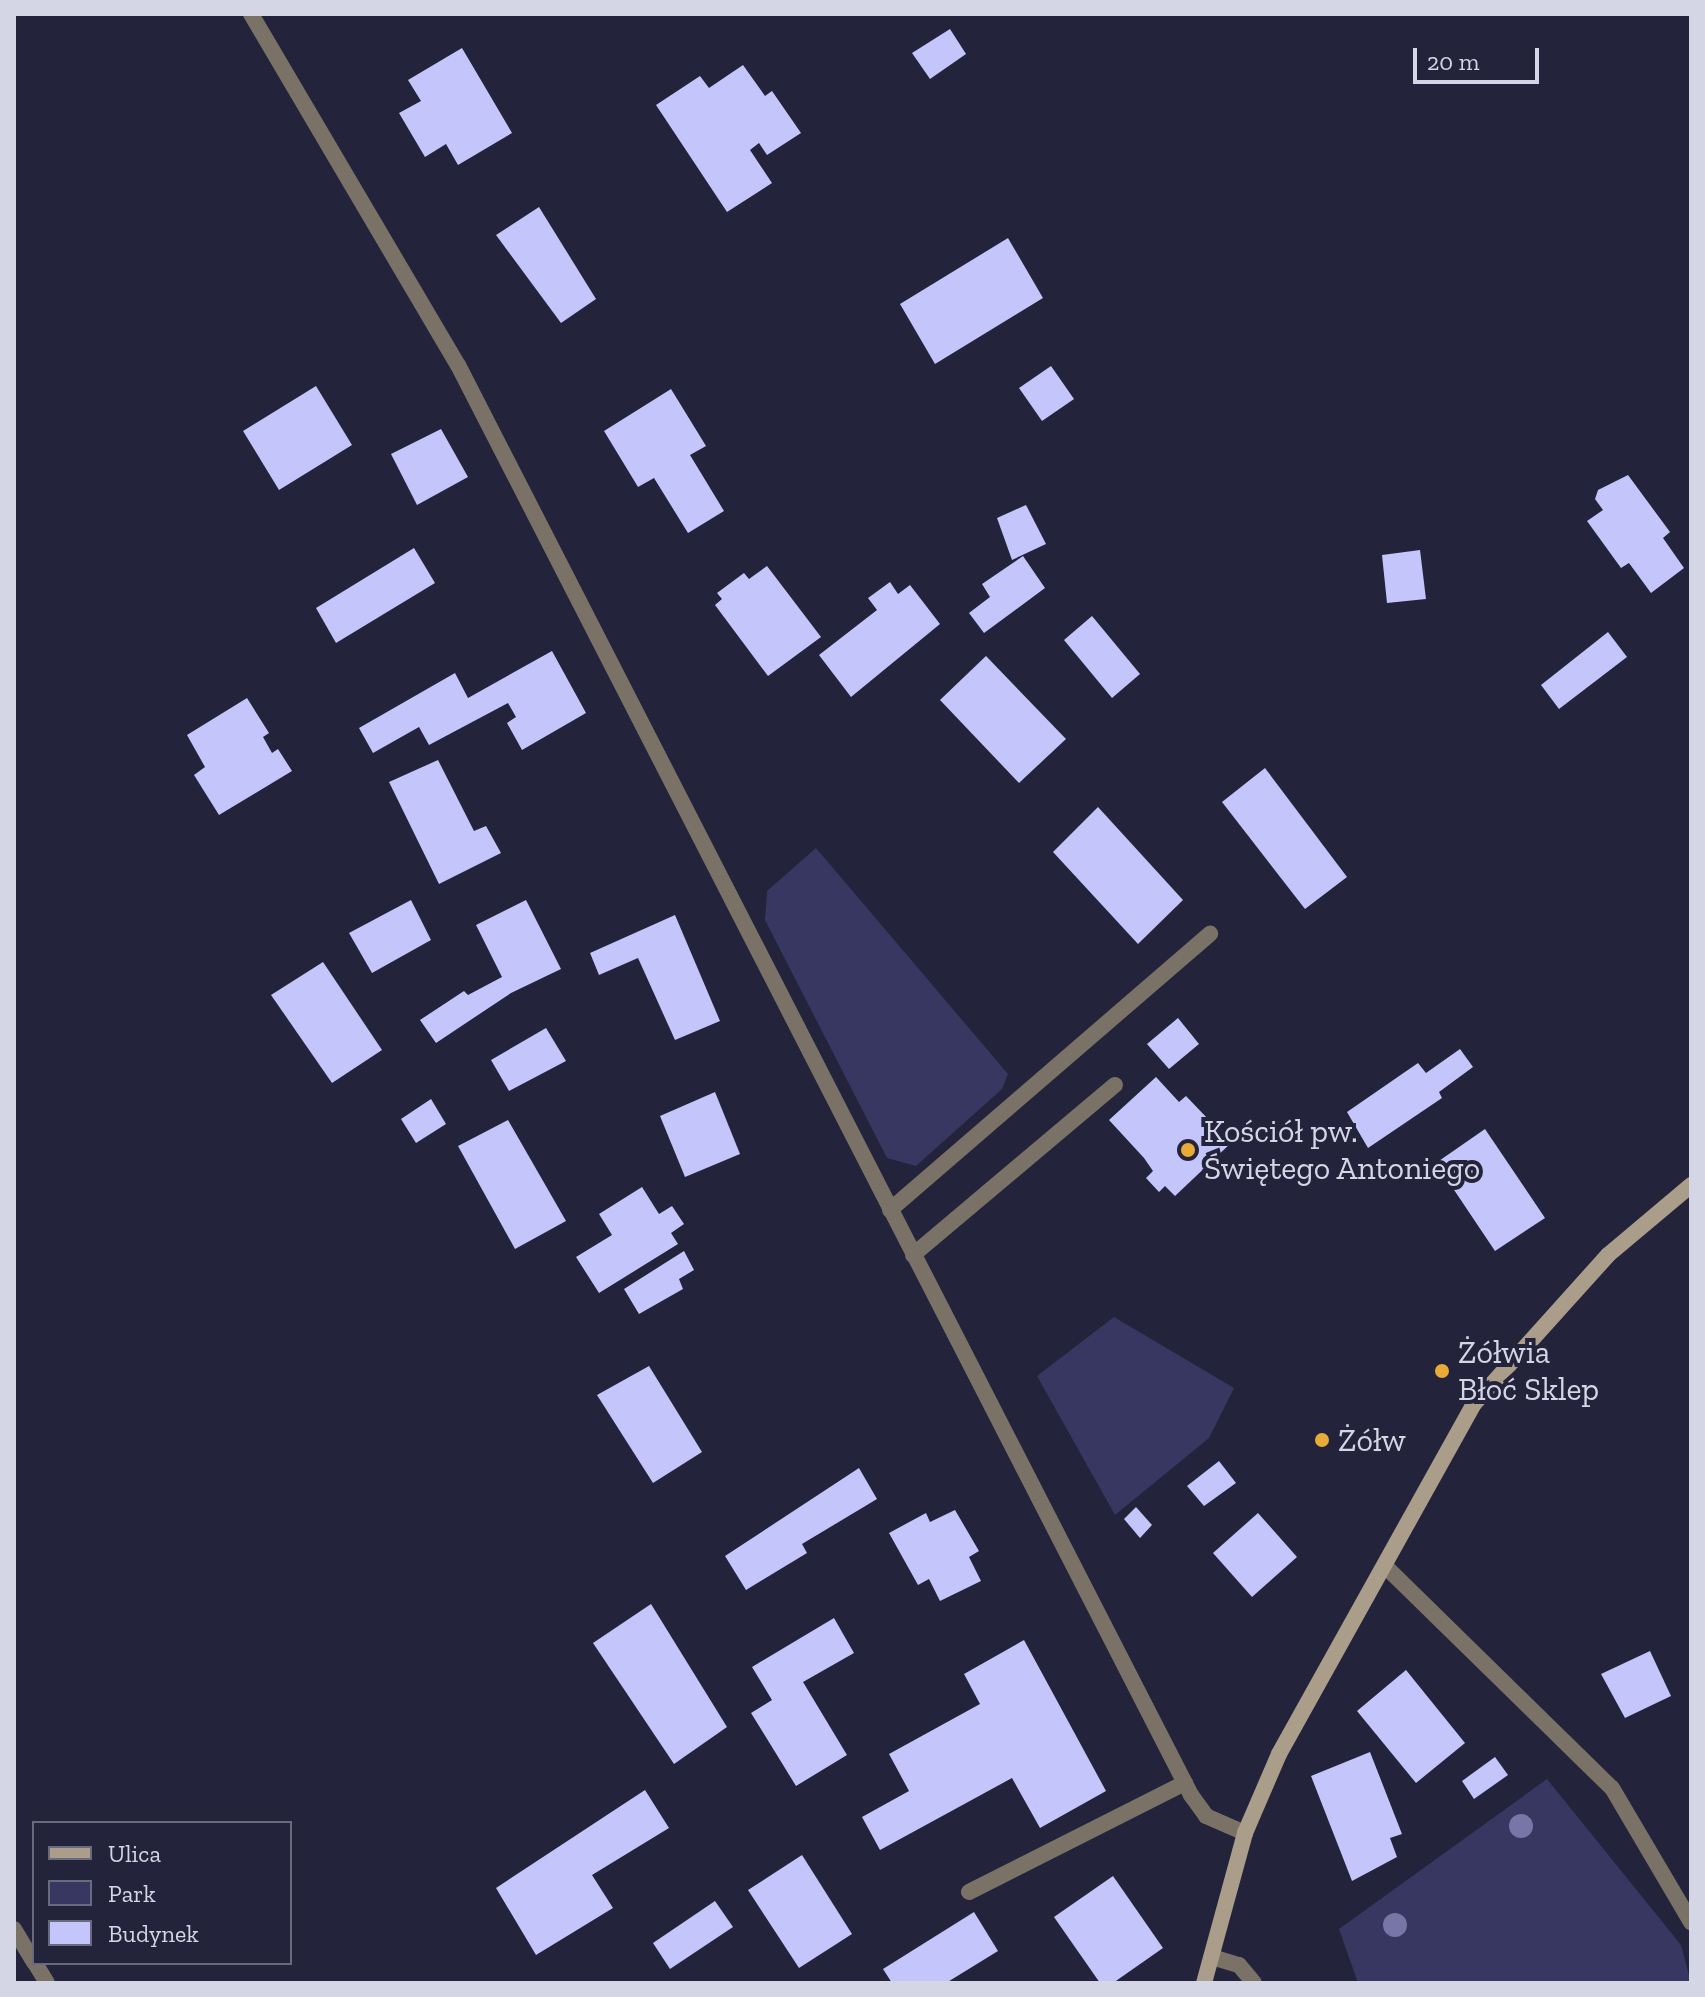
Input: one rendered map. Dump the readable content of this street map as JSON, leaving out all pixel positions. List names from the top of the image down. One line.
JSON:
{"places":["Kościół pw. Świętego Antoniego","Żółwia Błoć Sklep","Żółw"],"legend":["Ulica","Park","Budynek"],"scale_bar":"20 m"}
